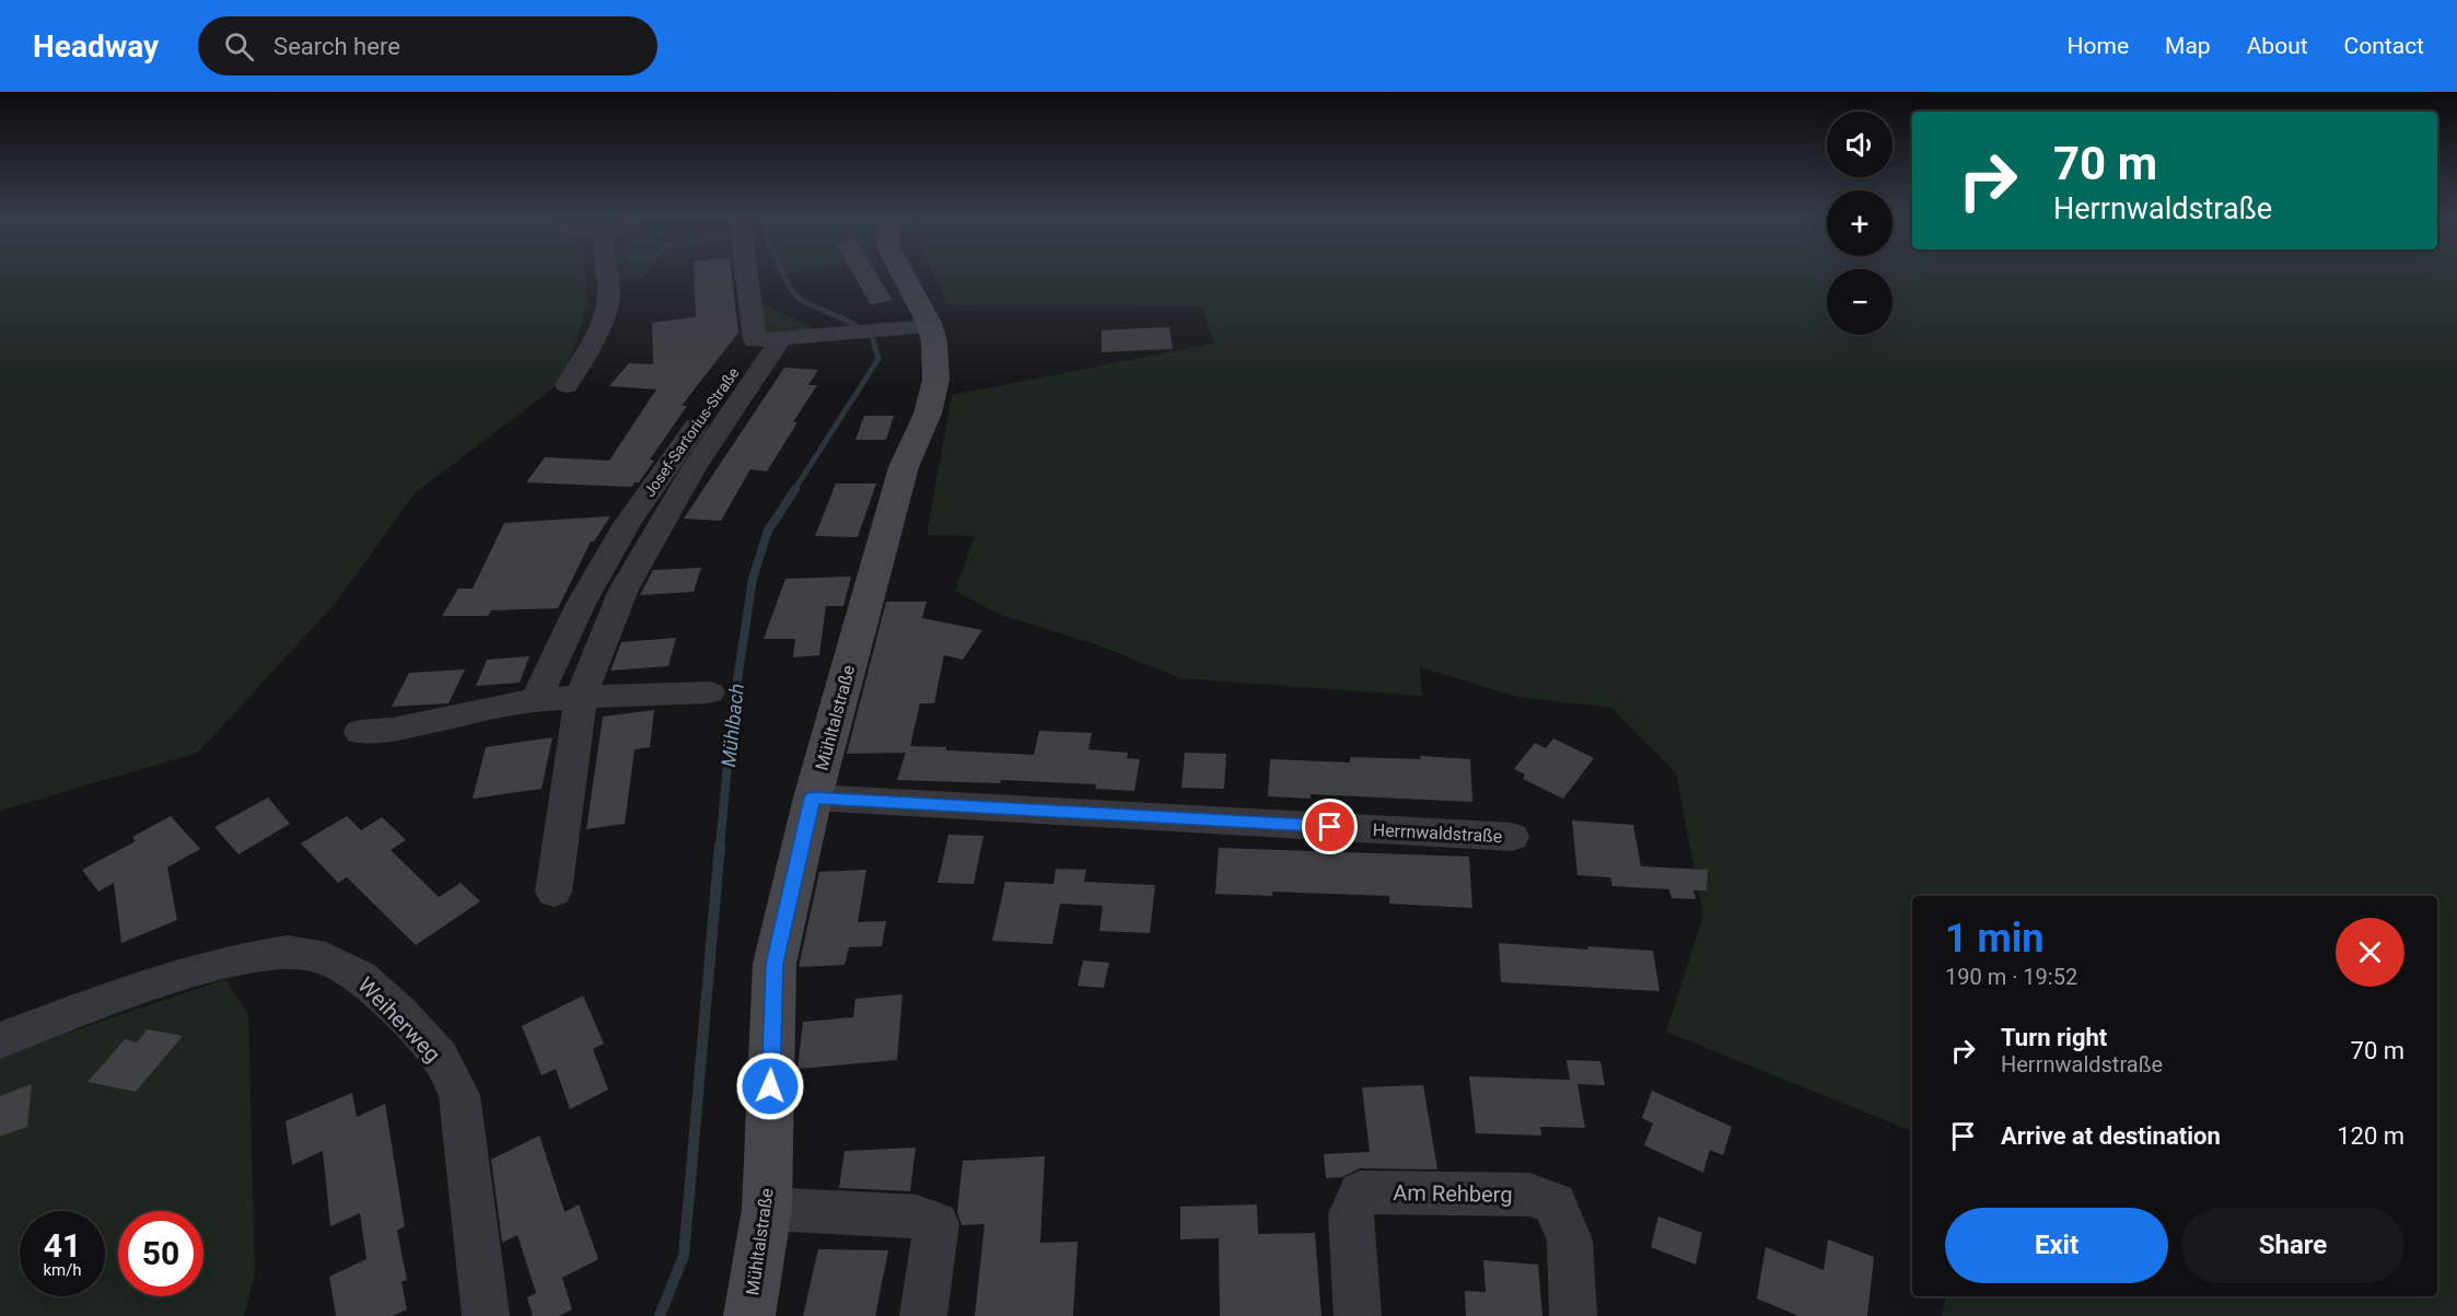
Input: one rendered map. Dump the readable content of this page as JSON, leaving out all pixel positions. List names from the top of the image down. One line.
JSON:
{"streets":{"main road":["Mühltalstraße"],"street":["Josef-Sartorius-Straße","Herrnwaldstraße","Weiherweg","Am Rehberg"]},"crossings":[["Mühltalstraße","Herrnwaldstraße"]],"water":["Mühlbach"],"page":{"header":"Headway","search":"Search here","nav":["Home","Map","About","Contact"],"map_buttons":["+","−"],"turn":["70 m","Herrnwaldstraße"],"heading":["1 min","190 m · 19:52"],"list":[{"name":"Turn right","note":"Herrnwaldstraße","value":"70 m"},{"name":"Arrive at destination","value":"120 m"}],"buttons":["Exit","Share"],"speed":"41 km/h","limit":"50"}}
